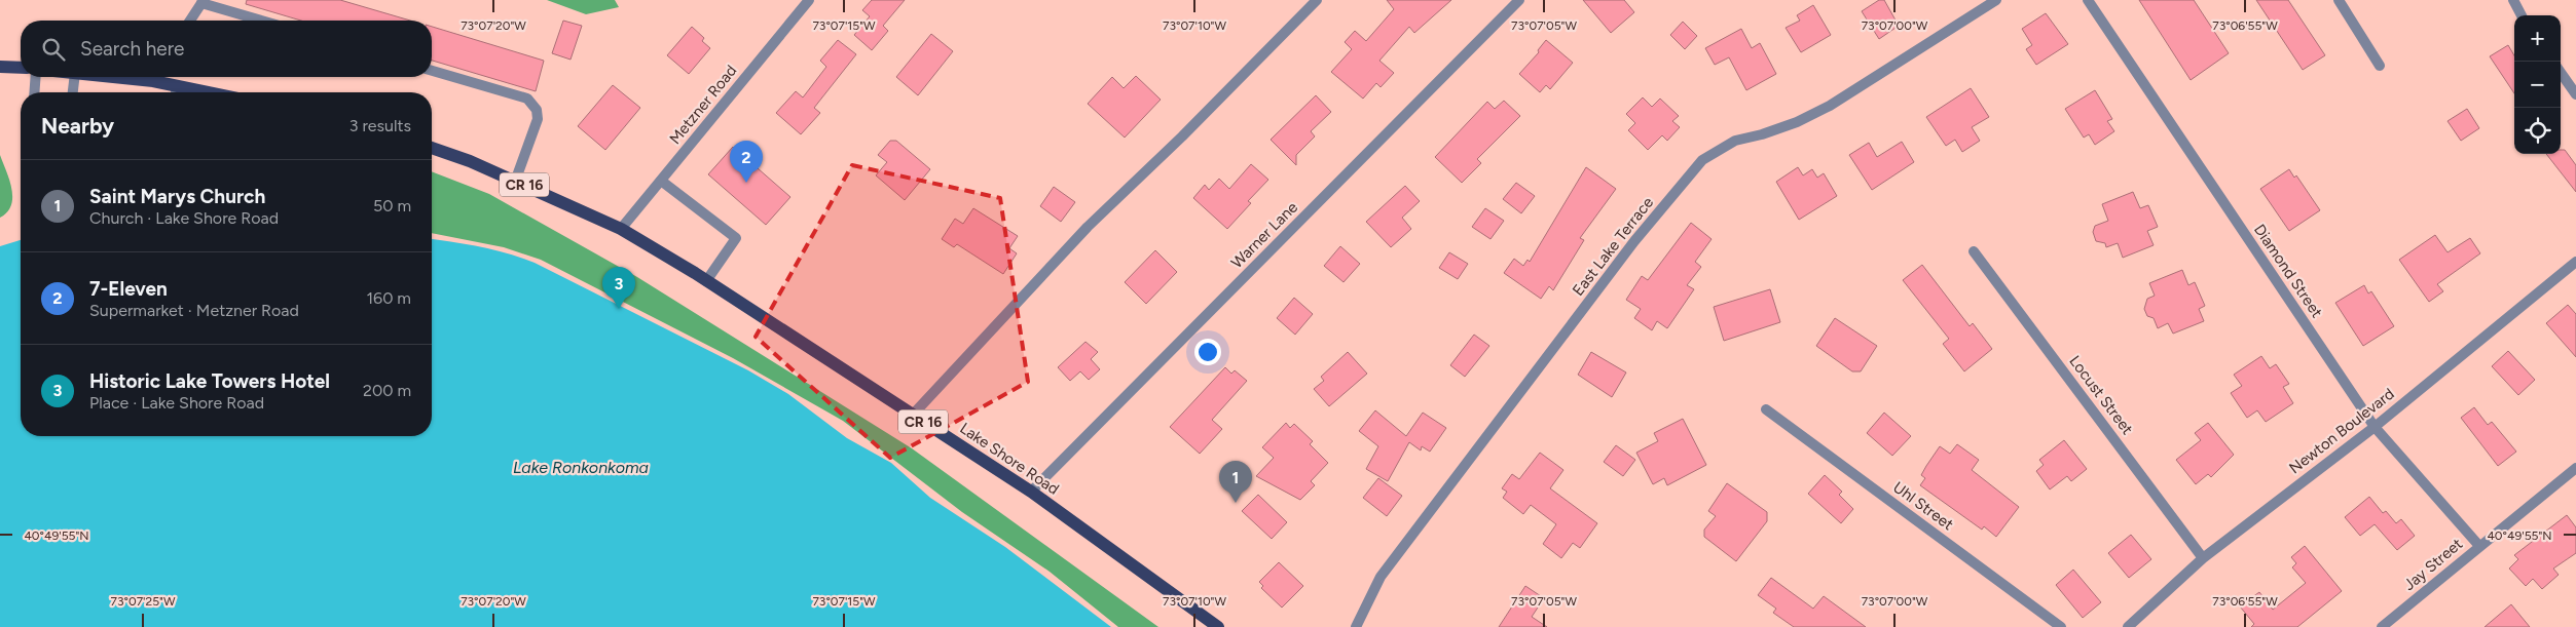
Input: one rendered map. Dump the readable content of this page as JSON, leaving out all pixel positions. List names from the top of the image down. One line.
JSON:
{"streets":{"main road":["CR 16","Lake Shore Road"],"street":["Metzner Road","Warner Lane","East Lake Terrace","Diamond Street","Locust Street","Newton Boulevard","Uhl Street","Jay Street"]},"crossings":[["Metzner Road","CR 16"],["Metzner Road","Lake Shore Road"],["CR 16","Lake Shore Road"],["Warner Lane","Lake Shore Road"],["Diamond Street","Newton Boulevard"],["Diamond Street","Jay Street"],["Locust Street","Newton Boulevard"]],"water":["Lake Ronkonkoma"],"page":{"map_buttons":["+","−"],"search":"Search here","heading":["Nearby","3 results"],"pins":["2","3","1"],"list":[{"mark":"1","name":"Saint Marys Church","note":"Church · Lake Shore Road","value":"50 m"},{"mark":"2","name":"7-Eleven","note":"Supermarket · Metzner Road","value":"160 m"},{"mark":"3","name":"Historic Lake Towers Hotel","note":"Place · Lake Shore Road","value":"200 m"}]},"coordinates":["73°07'20\"W","73°07'15\"W","73°07'10\"W","73°07'05\"W","73°07'00\"W","73°06'55\"W","40°49'55\"N","73°07'25\"W"]}
